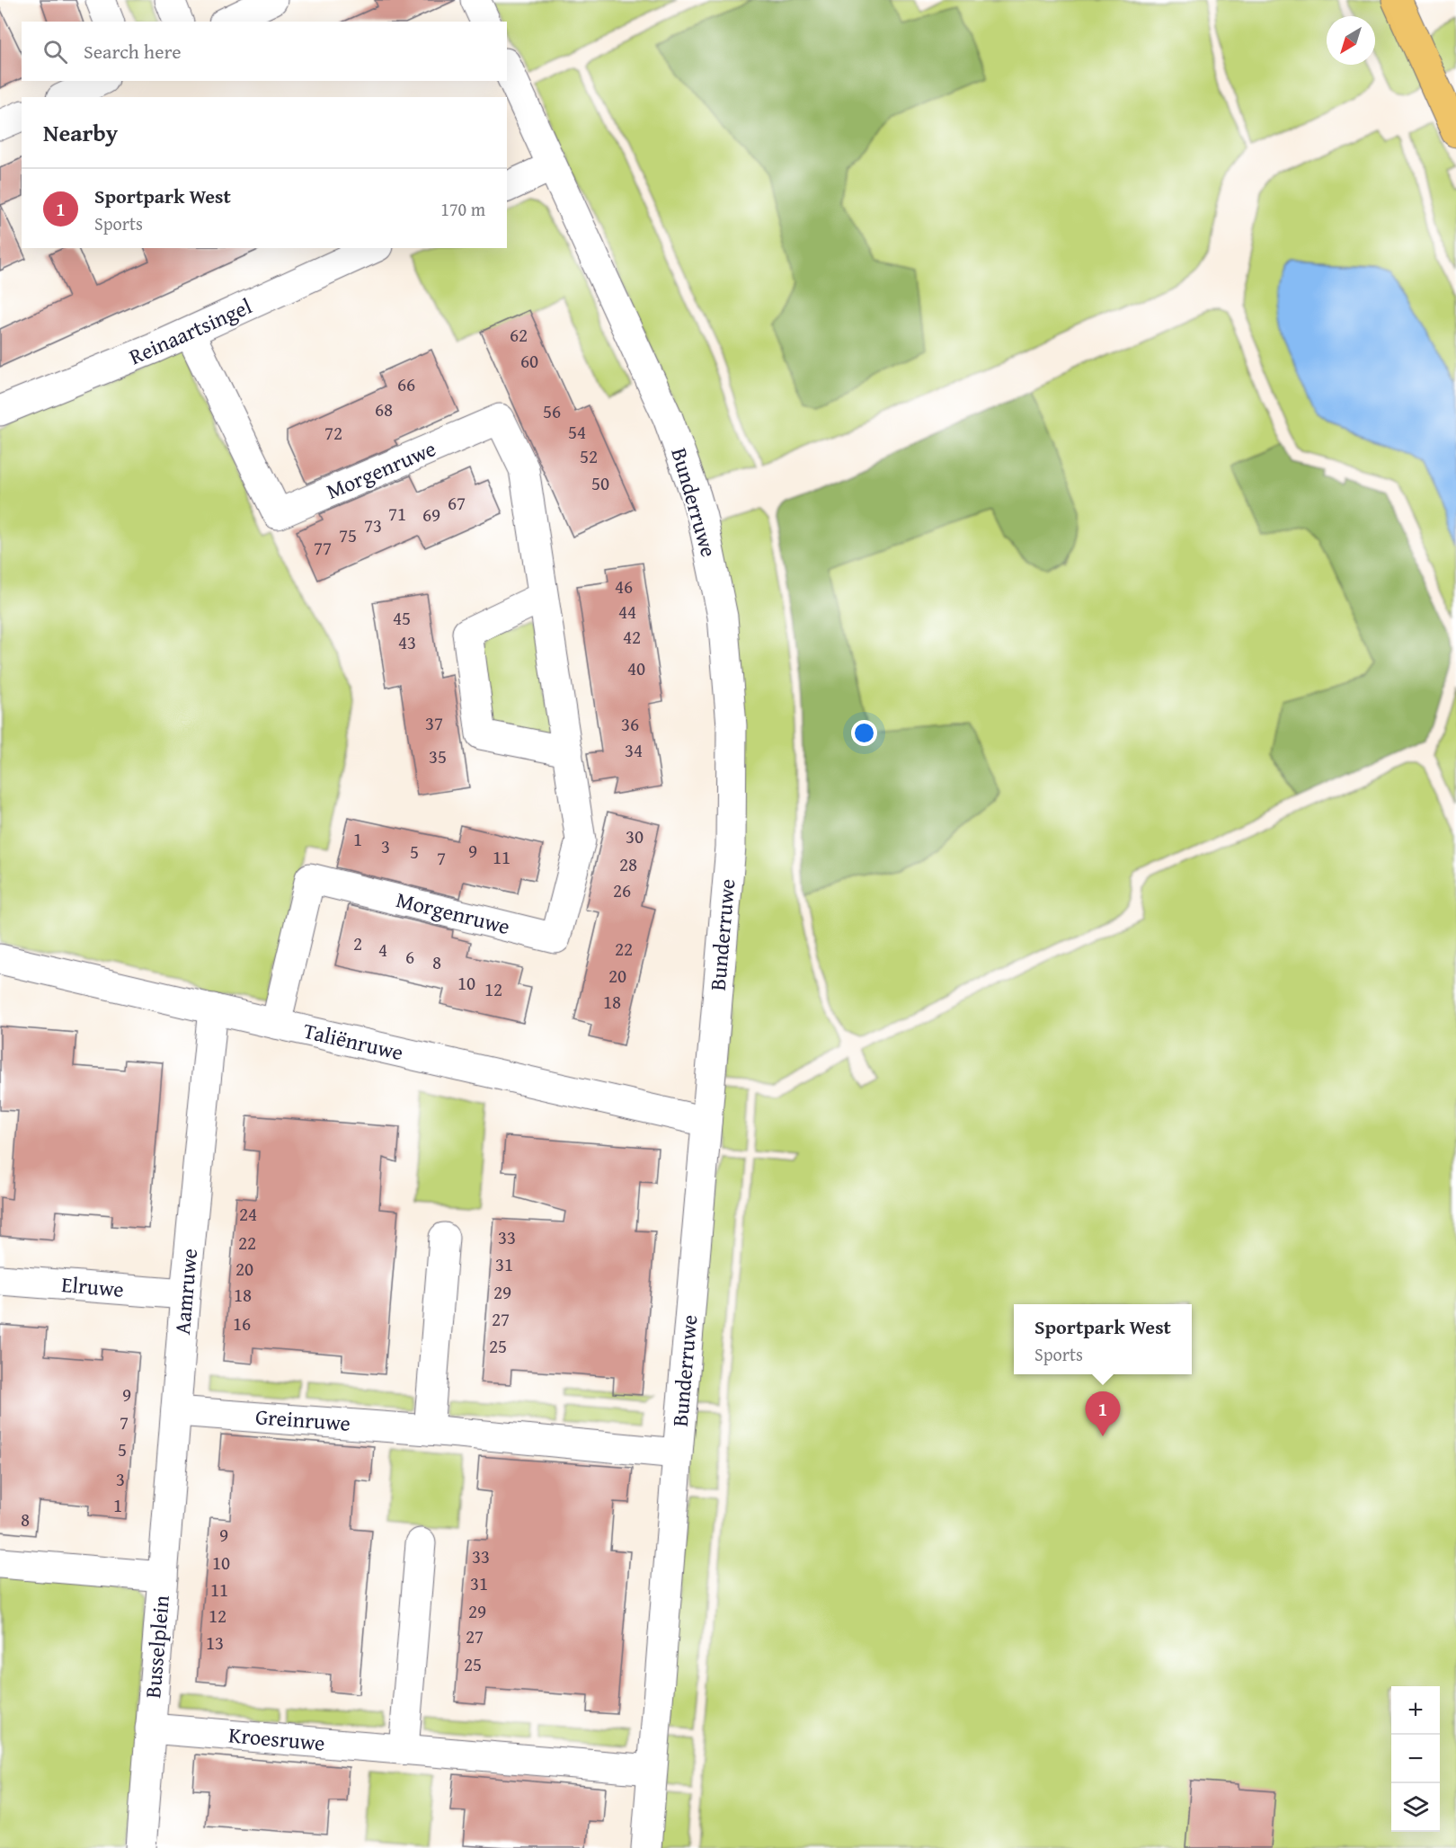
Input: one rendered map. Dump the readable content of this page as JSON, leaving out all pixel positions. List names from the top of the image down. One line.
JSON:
{"streets":{"street":["Reinaartsingel","Morgenruwe","Bunderruwe","Taliënruwe","Elruwe","Aamruwe","Greinruwe","Busselplein","Kroesruwe"]},"crossings":[["Reinaartsingel","Morgenruwe"],["Morgenruwe","Taliënruwe"],["Bunderruwe","Taliënruwe"],["Bunderruwe","Greinruwe"],["Bunderruwe","Kroesruwe"],["Taliënruwe","Aamruwe"],["Elruwe","Aamruwe"],["Aamruwe","Greinruwe"],["Aamruwe","Busselplein"],["Busselplein","Kroesruwe"]],"house_numbers":["62","60","66","68","56","54","72","52","50","67","71","69","73","75","77","46","44","45","42","43","40","37","36","34","35","30","1","3","9","5","11","7","28","26","2","22","4","6","8","20","10","12","18","24","33","22","31","20","29","18","27","16","25","9","7","5","3","1","8","9","33","10","31","11","29","12","27","13","25"],"north":"bottom left","page":{"search":"Search here","heading":"Nearby","list":[{"mark":"1","name":"Sportpark West","note":"Sports","value":"170 m"}],"popup":["Sportpark West","Sports"],"pins":"1","map_buttons":["+","−"]}}
